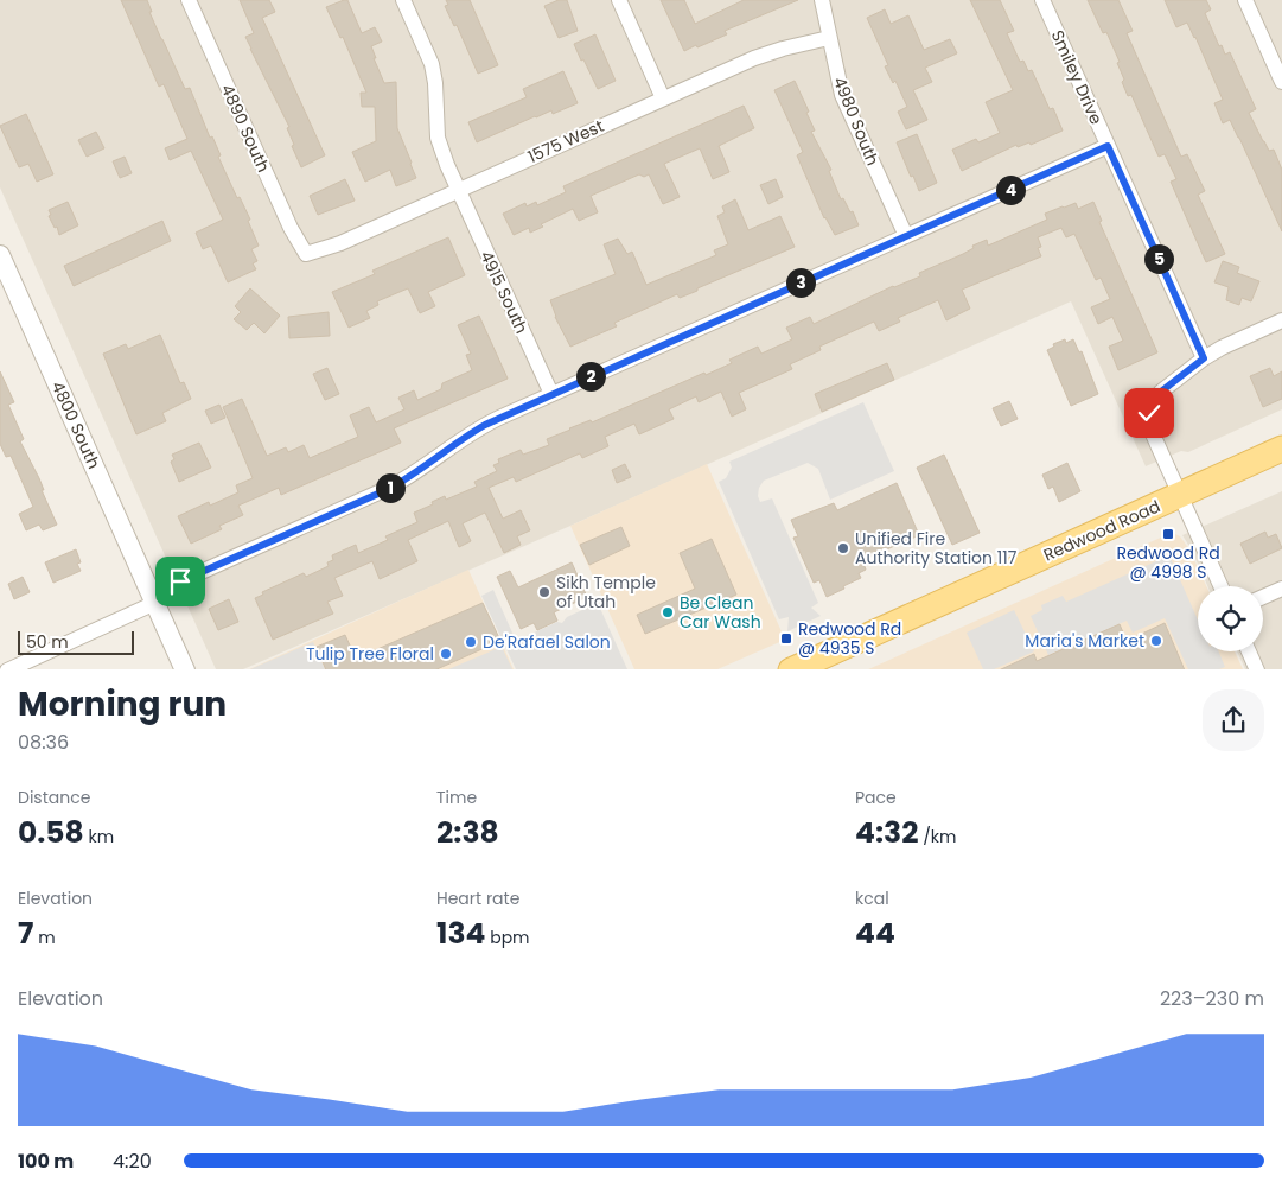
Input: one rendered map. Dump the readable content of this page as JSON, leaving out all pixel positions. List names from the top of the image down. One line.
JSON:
{"streets":{"main road":["Redwood Road"],"street":["Smiley Drive","4980 South","4890 South","1575 West","4915 South","4800 South"]},"crossings":[["4980 South","1575 West"],["4890 South","1575 West"],["1575 West","4915 South"]],"places":{"transit":["Redwood Rd @ 4998 S","Redwood Rd @ 4935 S"],"other":["Unified Fire Authority Station 117","Sikh Temple of Utah","Be Clean Car Wash","Maria's Market","De'Rafael Salon","Tulip Tree Floral"]},"scale_bar":"50 m","page":{"pins":["4","5","3","2","1"],"scale":"50 m","heading":["Morning run","08:36"],"stats":[["Distance","0.58 km"],["Time","2:38"],["Pace","4:32 /km"],["Elevation","7 m"],["Heart rate","134 bpm"],["kcal","44"]],"chart":["Elevation","223–230 m"],"list":[{"name":"100 m","note":"4:20"}]}}
